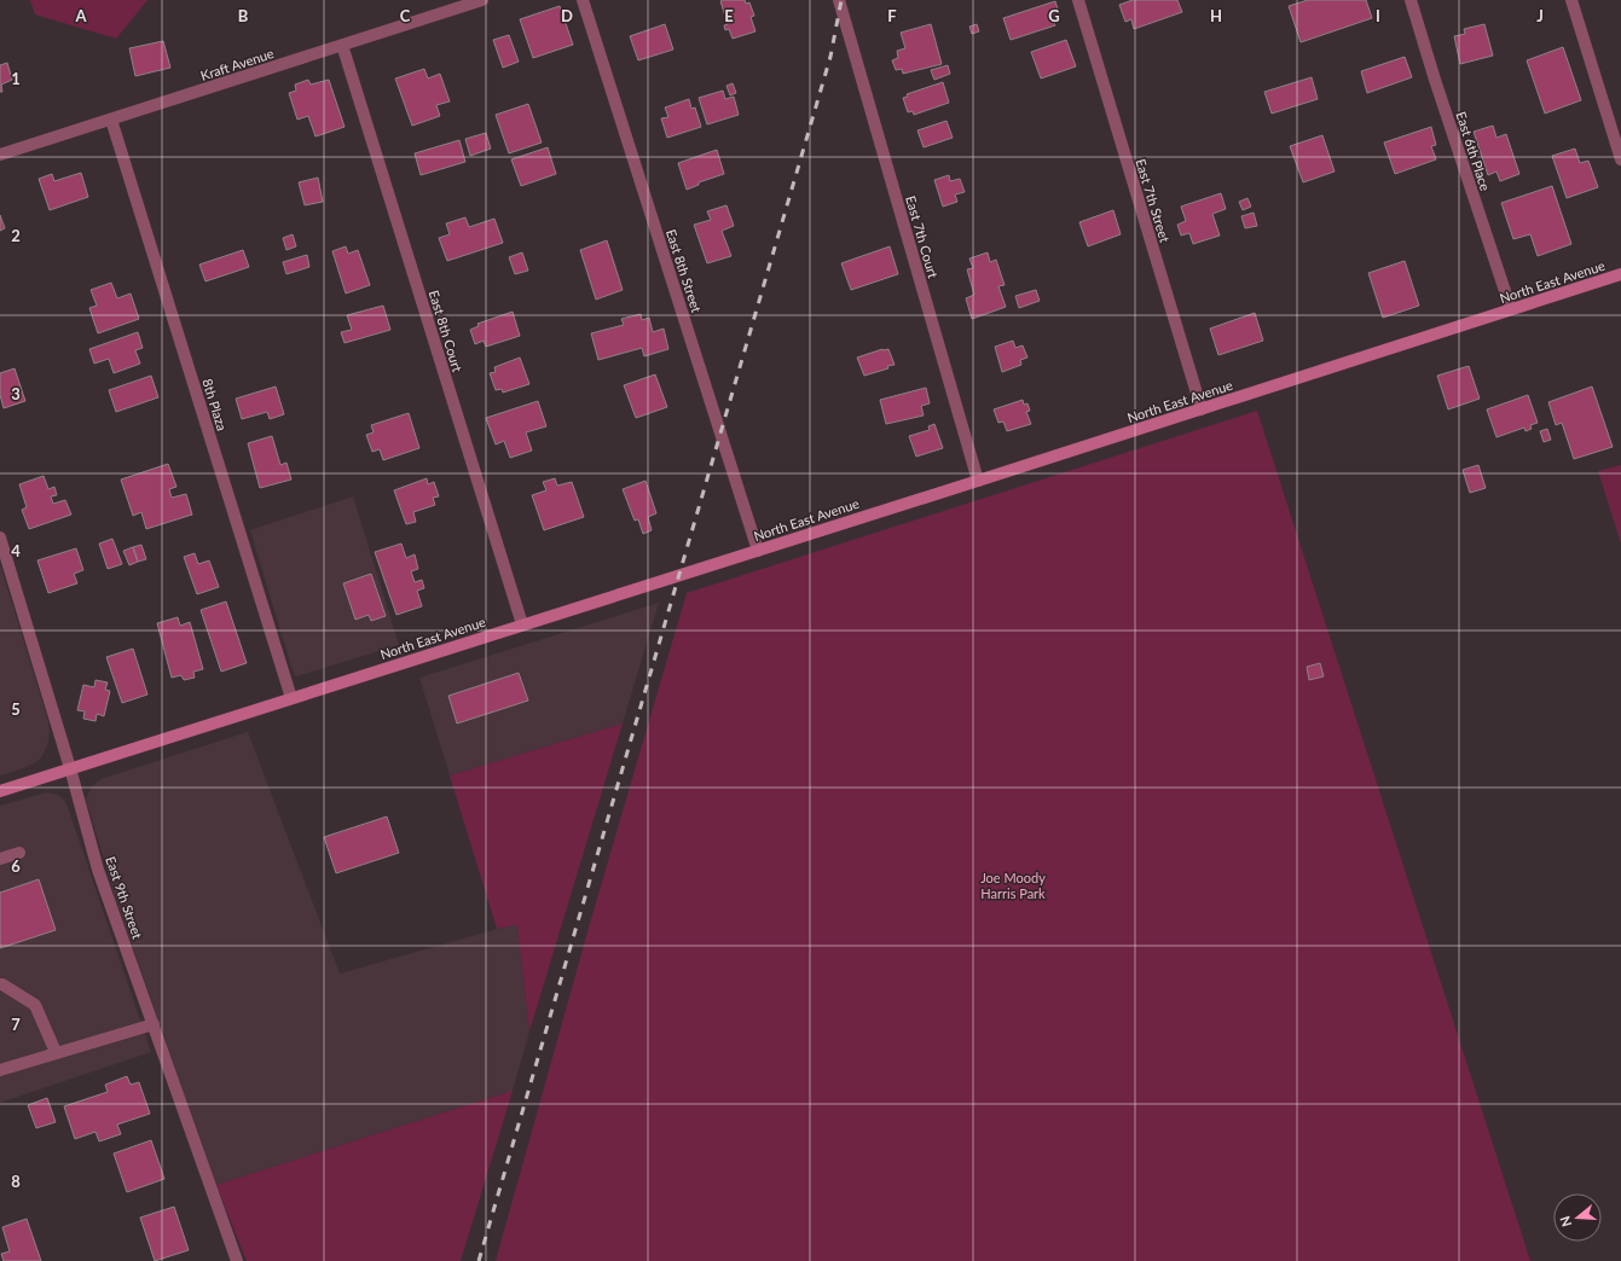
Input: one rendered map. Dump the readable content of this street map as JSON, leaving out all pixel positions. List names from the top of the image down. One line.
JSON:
{"streets":{"main road":["North East Avenue"],"street":["Kraft Avenue","East 6th Place","East 7th Street","East 7th Court","East 8th Street","East 8th Court","8th Plaza","East 9th Street"]},"crossings":[["Kraft Avenue","East 8th Court"],["Kraft Avenue","8th Plaza"],["East 6th Place","North East Avenue"],["East 7th Street","North East Avenue"],["East 7th Court","North East Avenue"],["East 8th Street","North East Avenue"],["North East Avenue","East 8th Court"],["North East Avenue","8th Plaza"],["North East Avenue","East 9th Street"]],"parks":["Joe Moody Harris Park"],"north":"left","grid":{"columns":["A","B","C","D","E","F","G","H","I","J"],"rows":["1","2","3","4","5","6","7","8"]}}
